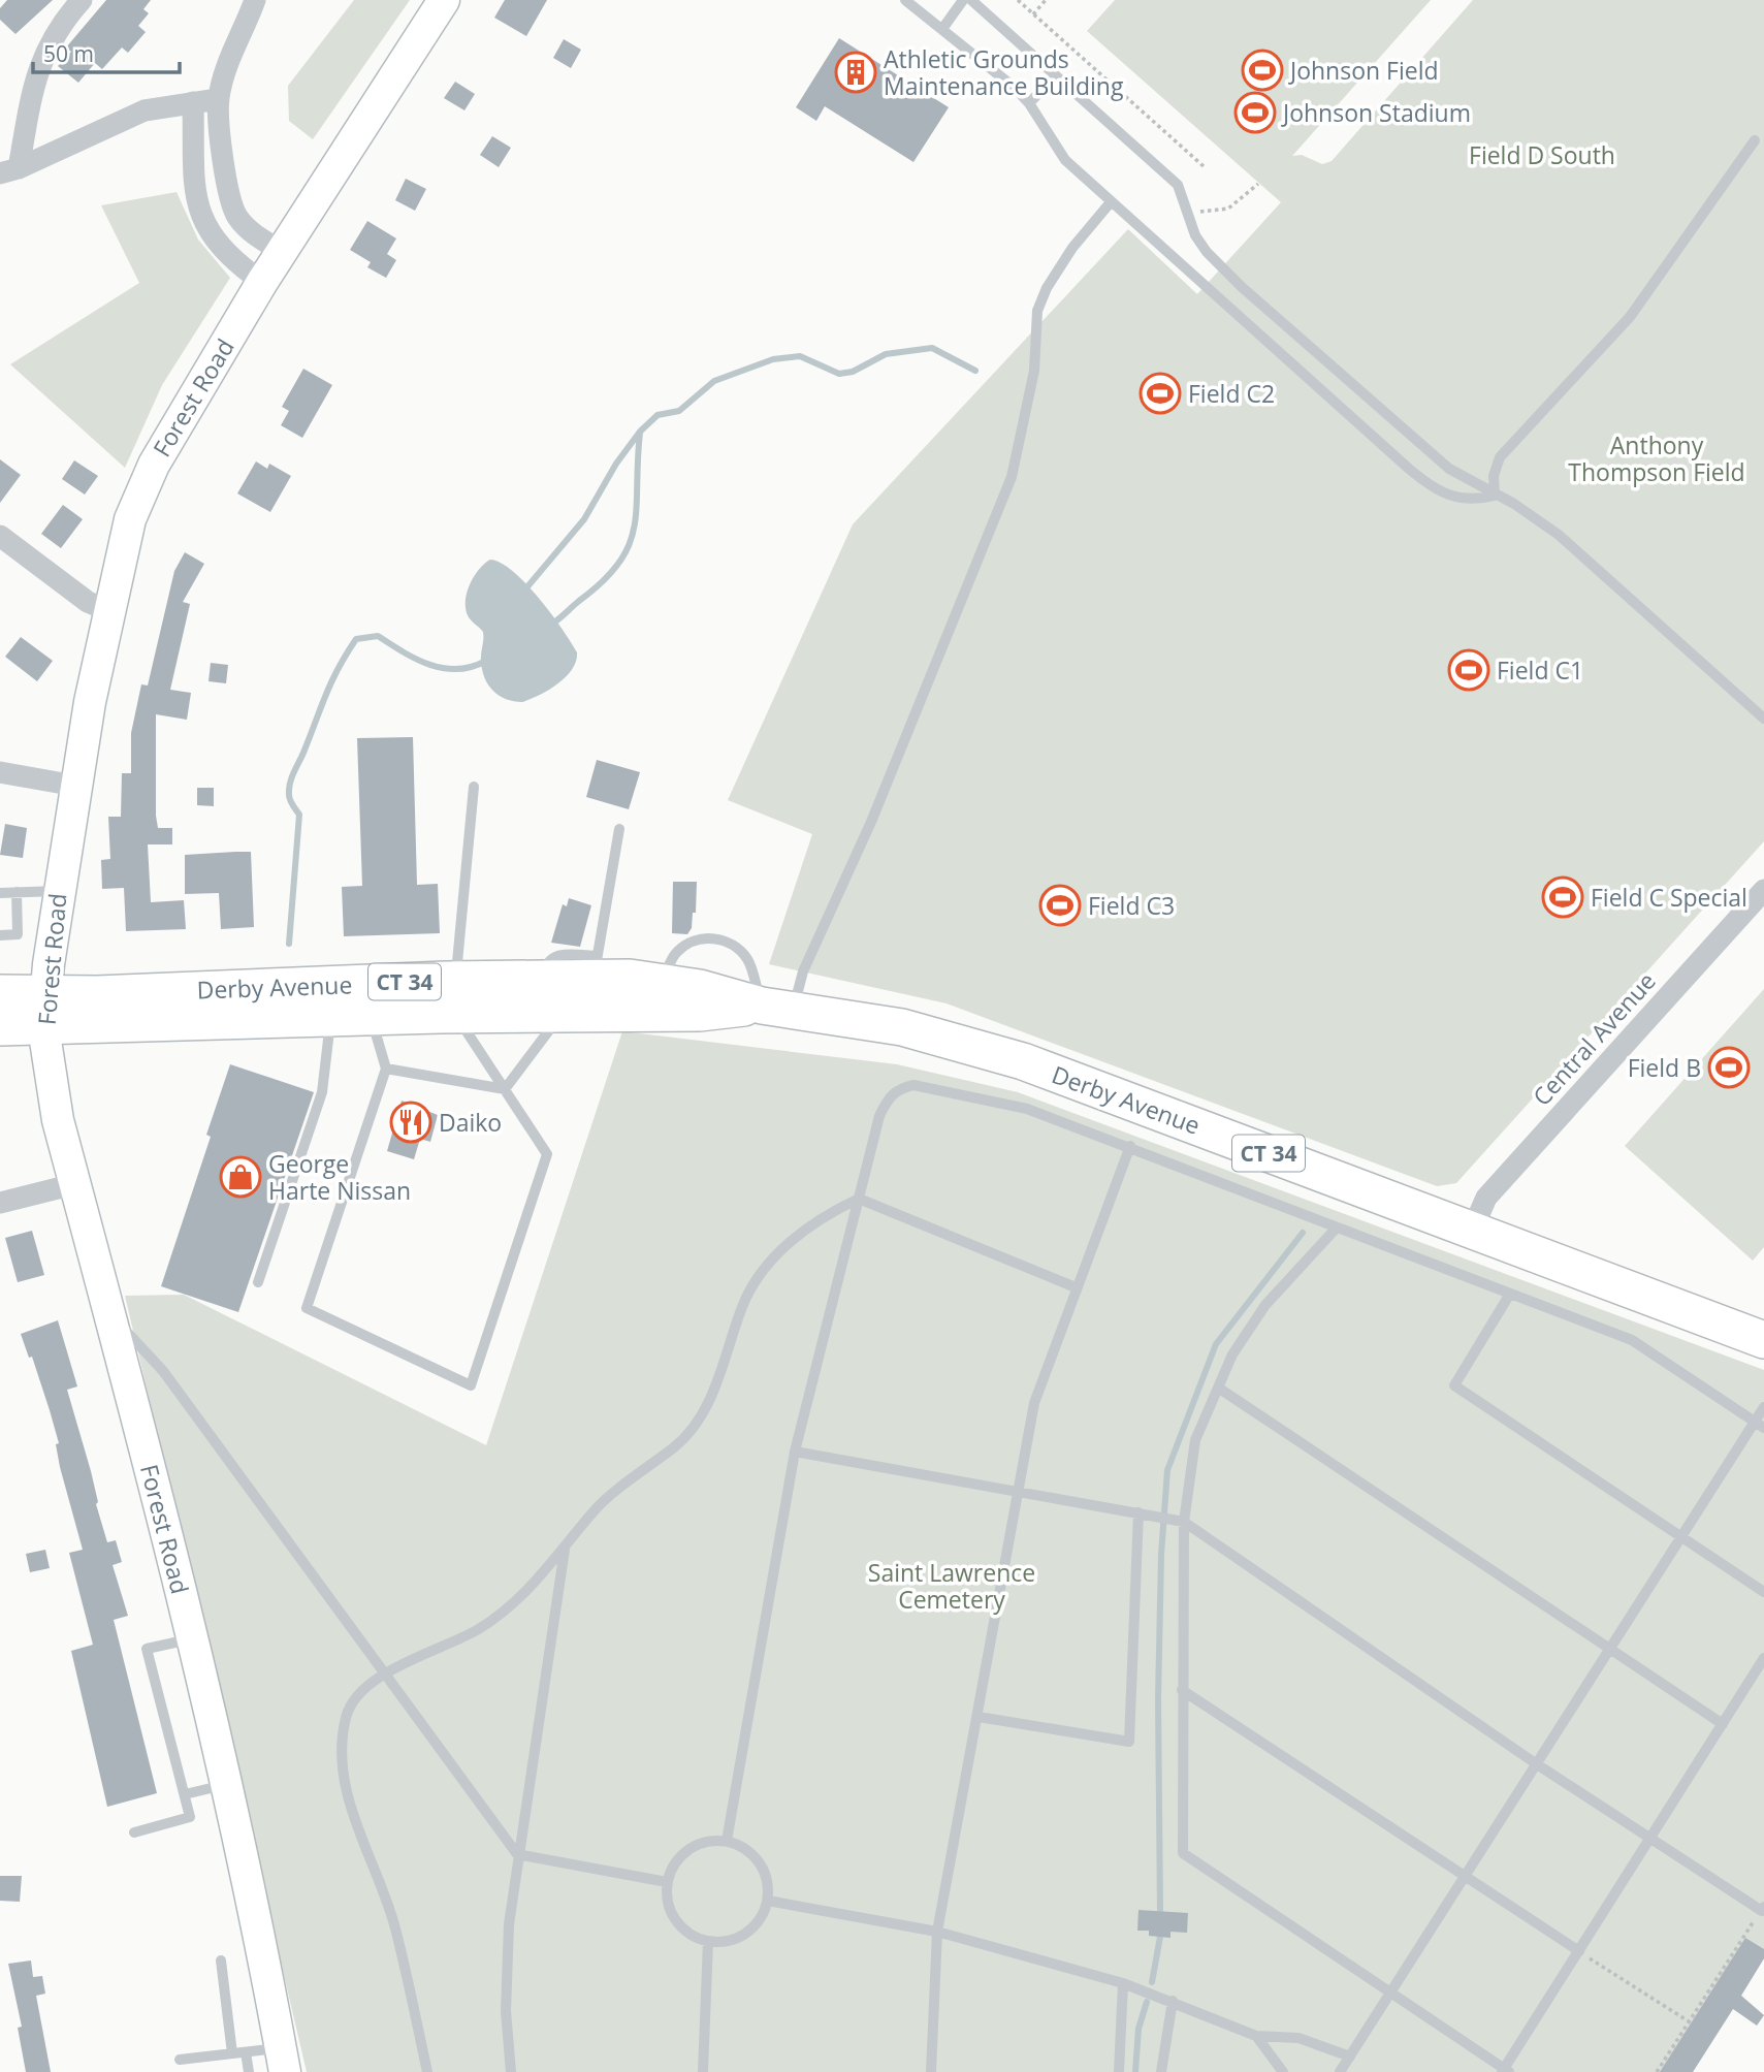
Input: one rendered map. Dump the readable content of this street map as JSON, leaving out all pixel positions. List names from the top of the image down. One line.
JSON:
{"streets":{"highway":["CT 34","Derby Avenue"],"main road":["Forest Road"],"street":["Central Avenue"]},"crossings":[["Forest Road","Derby Avenue"],["Derby Avenue","Central Avenue"]],"parks":["Field D South","Anthony Thompson Field","Saint Lawrence Cemetery"],"places":{"sports":["Johnson Field","Johnson Stadium","Field C2","Field C1","Field C Special","Field C3","Field B"],"building":["Athletic Grounds Maintenance Building"],"restaurant":["Daiko"],"shop":["George Harte Nissan"]},"scale_bar":"50 m"}
